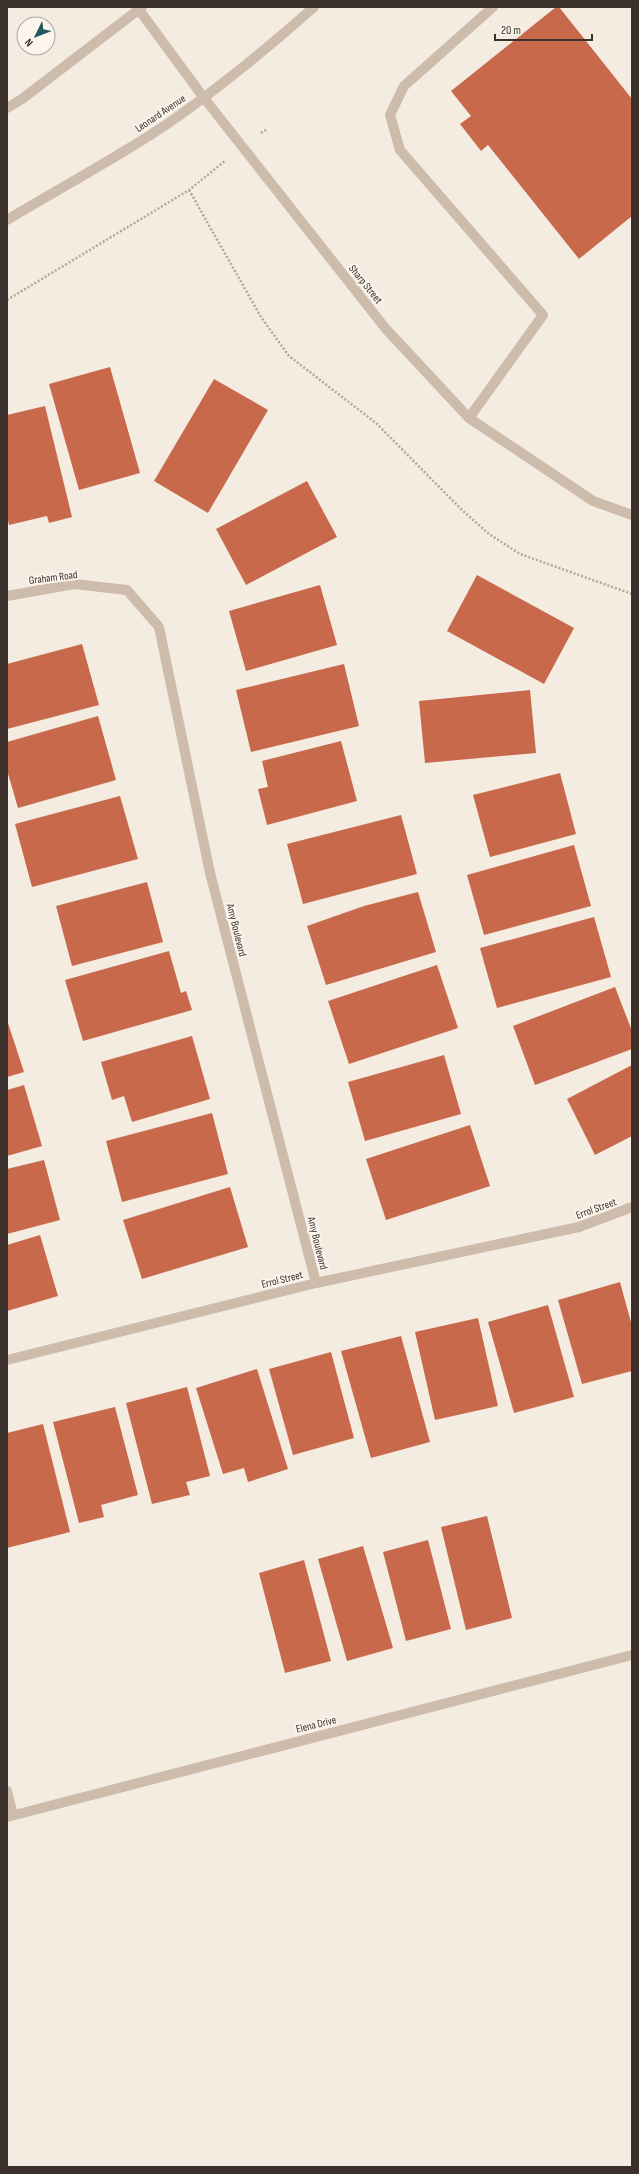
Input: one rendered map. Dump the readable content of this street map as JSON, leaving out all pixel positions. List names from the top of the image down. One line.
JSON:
{"streets":{"street":["Leonard Avenue","Sharp Street","Graham Road","Amy Boulevard","Errol Street","Elena Drive"]},"crossings":[["Leonard Avenue","Sharp Street"],["Graham Road","Amy Boulevard"],["Amy Boulevard","Errol Street"]],"scale_bar":"20 m","north":"bottom left"}
